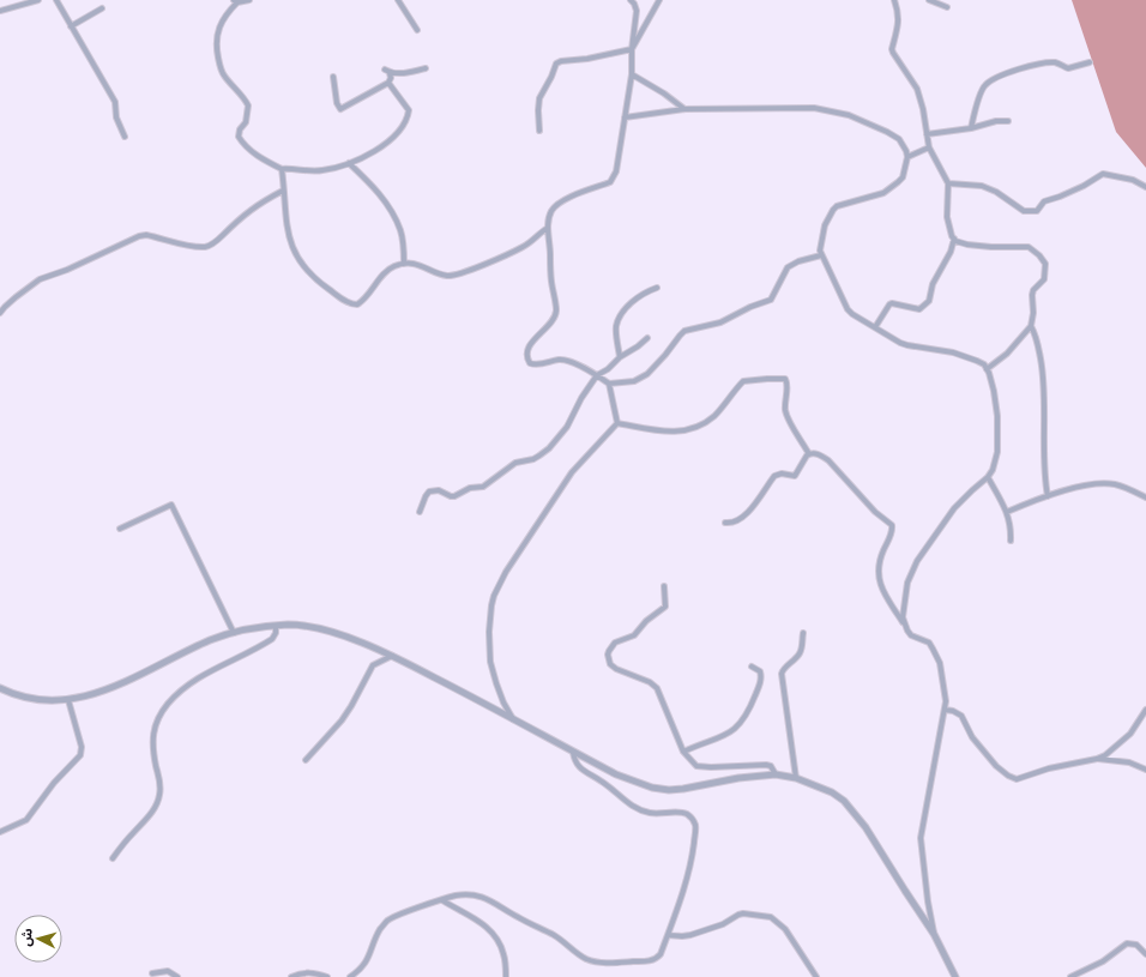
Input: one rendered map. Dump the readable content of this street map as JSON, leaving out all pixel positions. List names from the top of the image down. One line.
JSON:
{"north":"left"}
